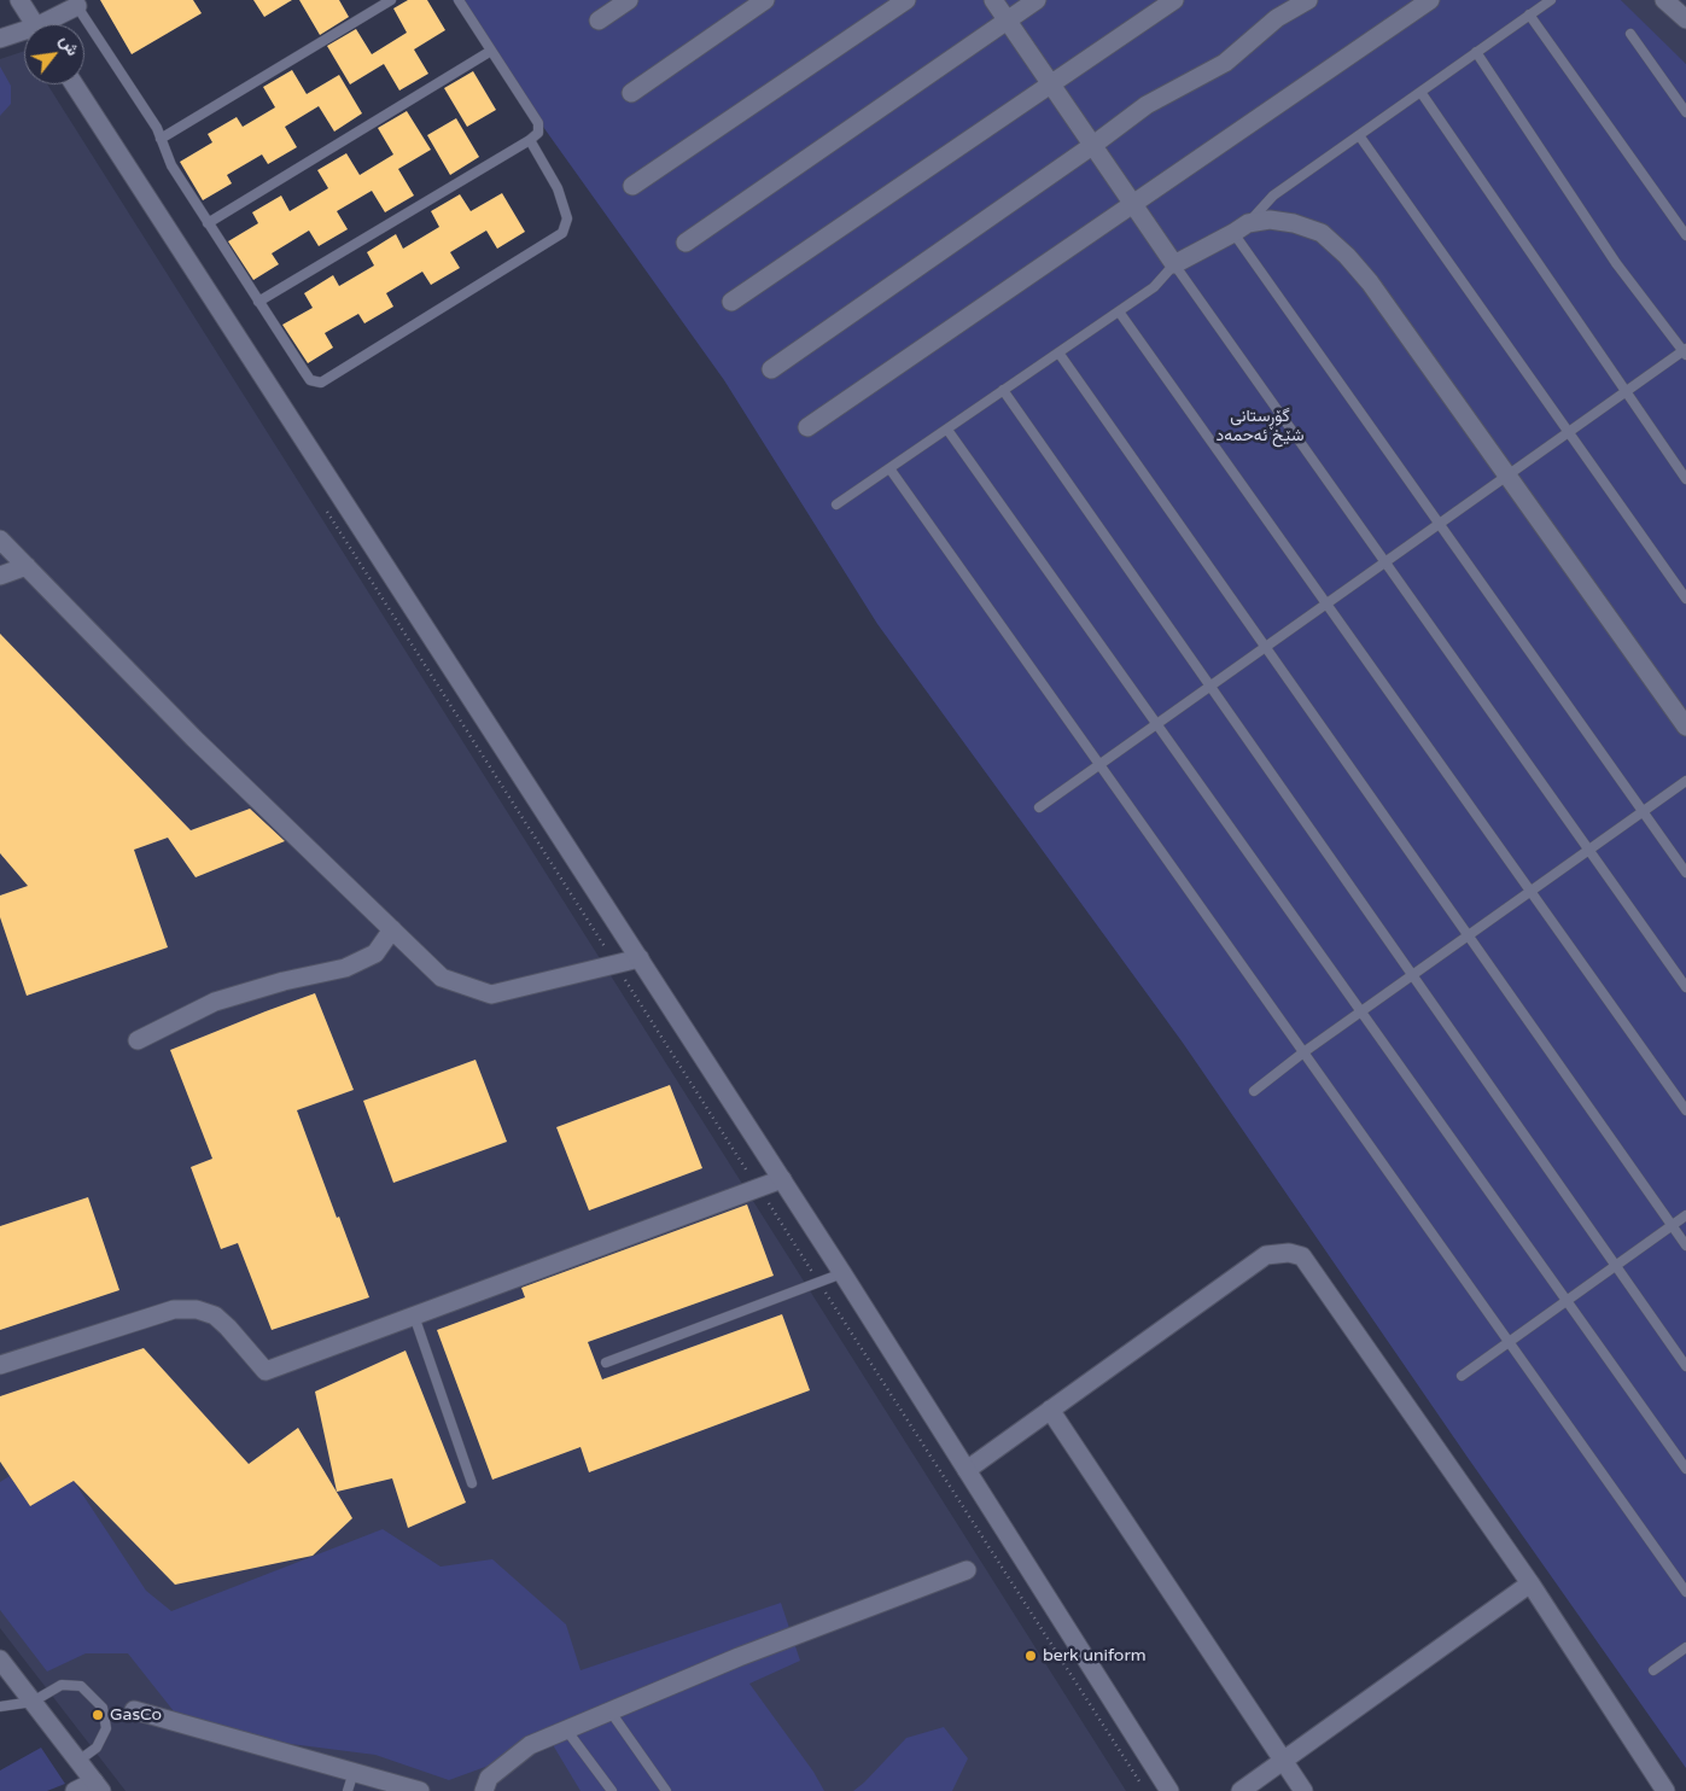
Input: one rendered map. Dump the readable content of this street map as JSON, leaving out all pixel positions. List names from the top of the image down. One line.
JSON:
{"parks":["گۆڕستانی شێخ ئەحمەد"],"places":["berk uniform","GasCo"],"north":"top right"}
